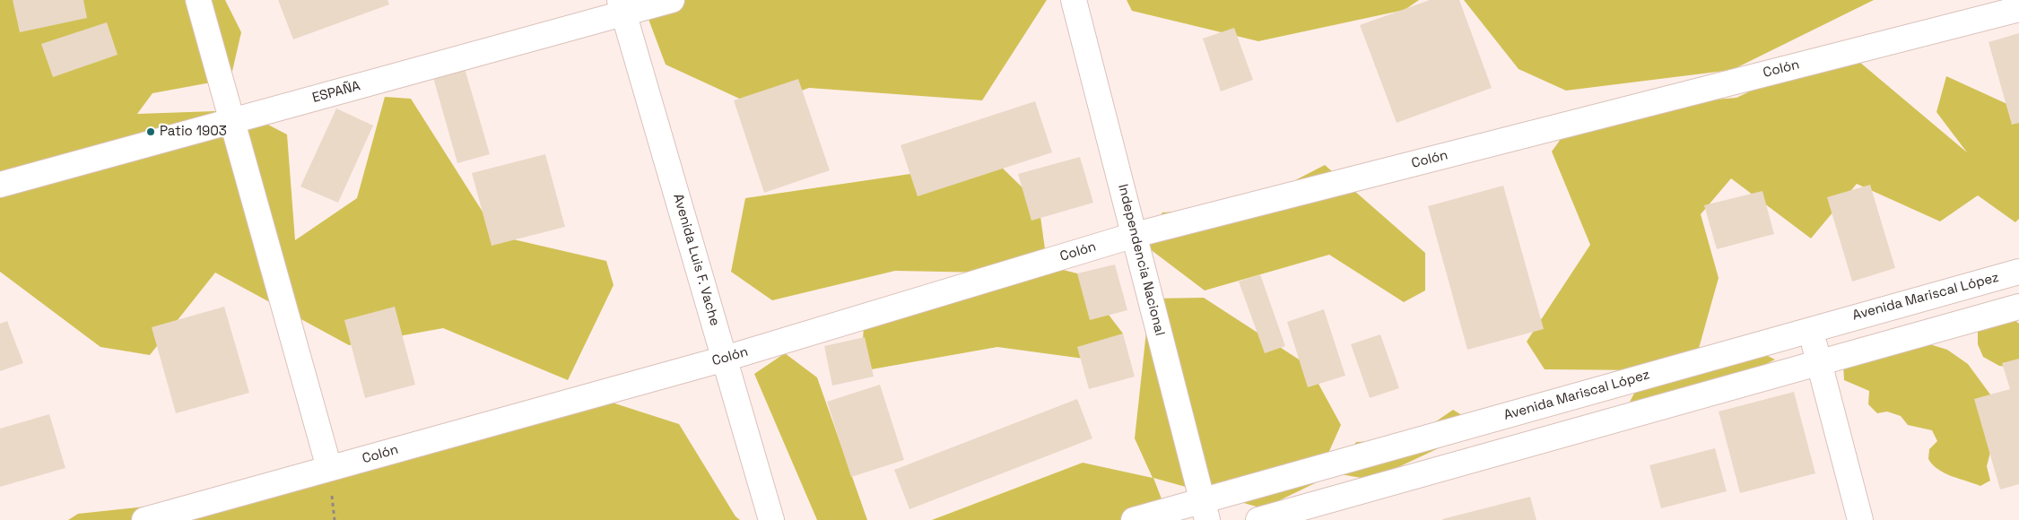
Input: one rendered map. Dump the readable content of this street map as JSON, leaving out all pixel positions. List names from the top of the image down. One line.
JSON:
{"streets":{"street":["Colón","ESPAÑA","Avenida Luis F. Vache","Independencia Nacional","Avenida Mariscal López"]},"crossings":[["Colón","Avenida Luis F. Vache"],["Colón","Independencia Nacional"],["ESPAÑA","Avenida Luis F. Vache"],["Independencia Nacional","Avenida Mariscal López"]],"places":["Patio 1903"]}
